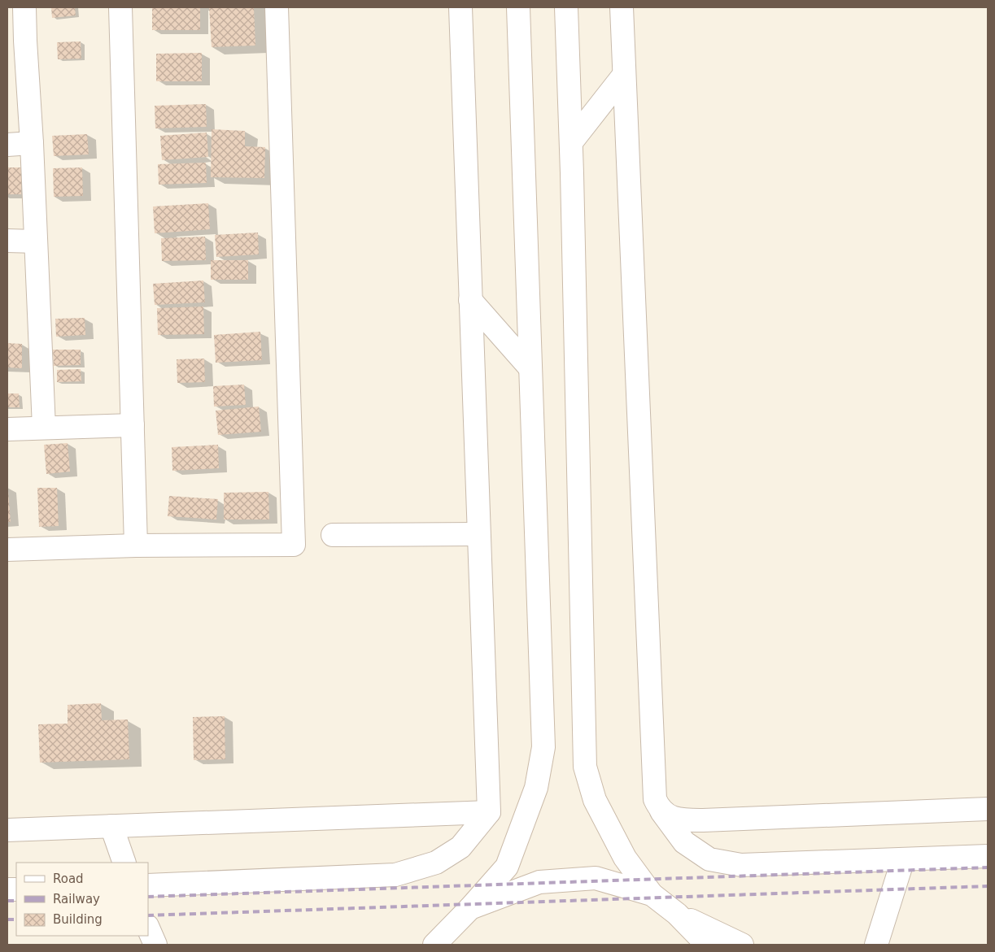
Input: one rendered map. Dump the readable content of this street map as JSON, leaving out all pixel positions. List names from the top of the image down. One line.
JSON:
{"legend":["Road","Railway","Building"]}
